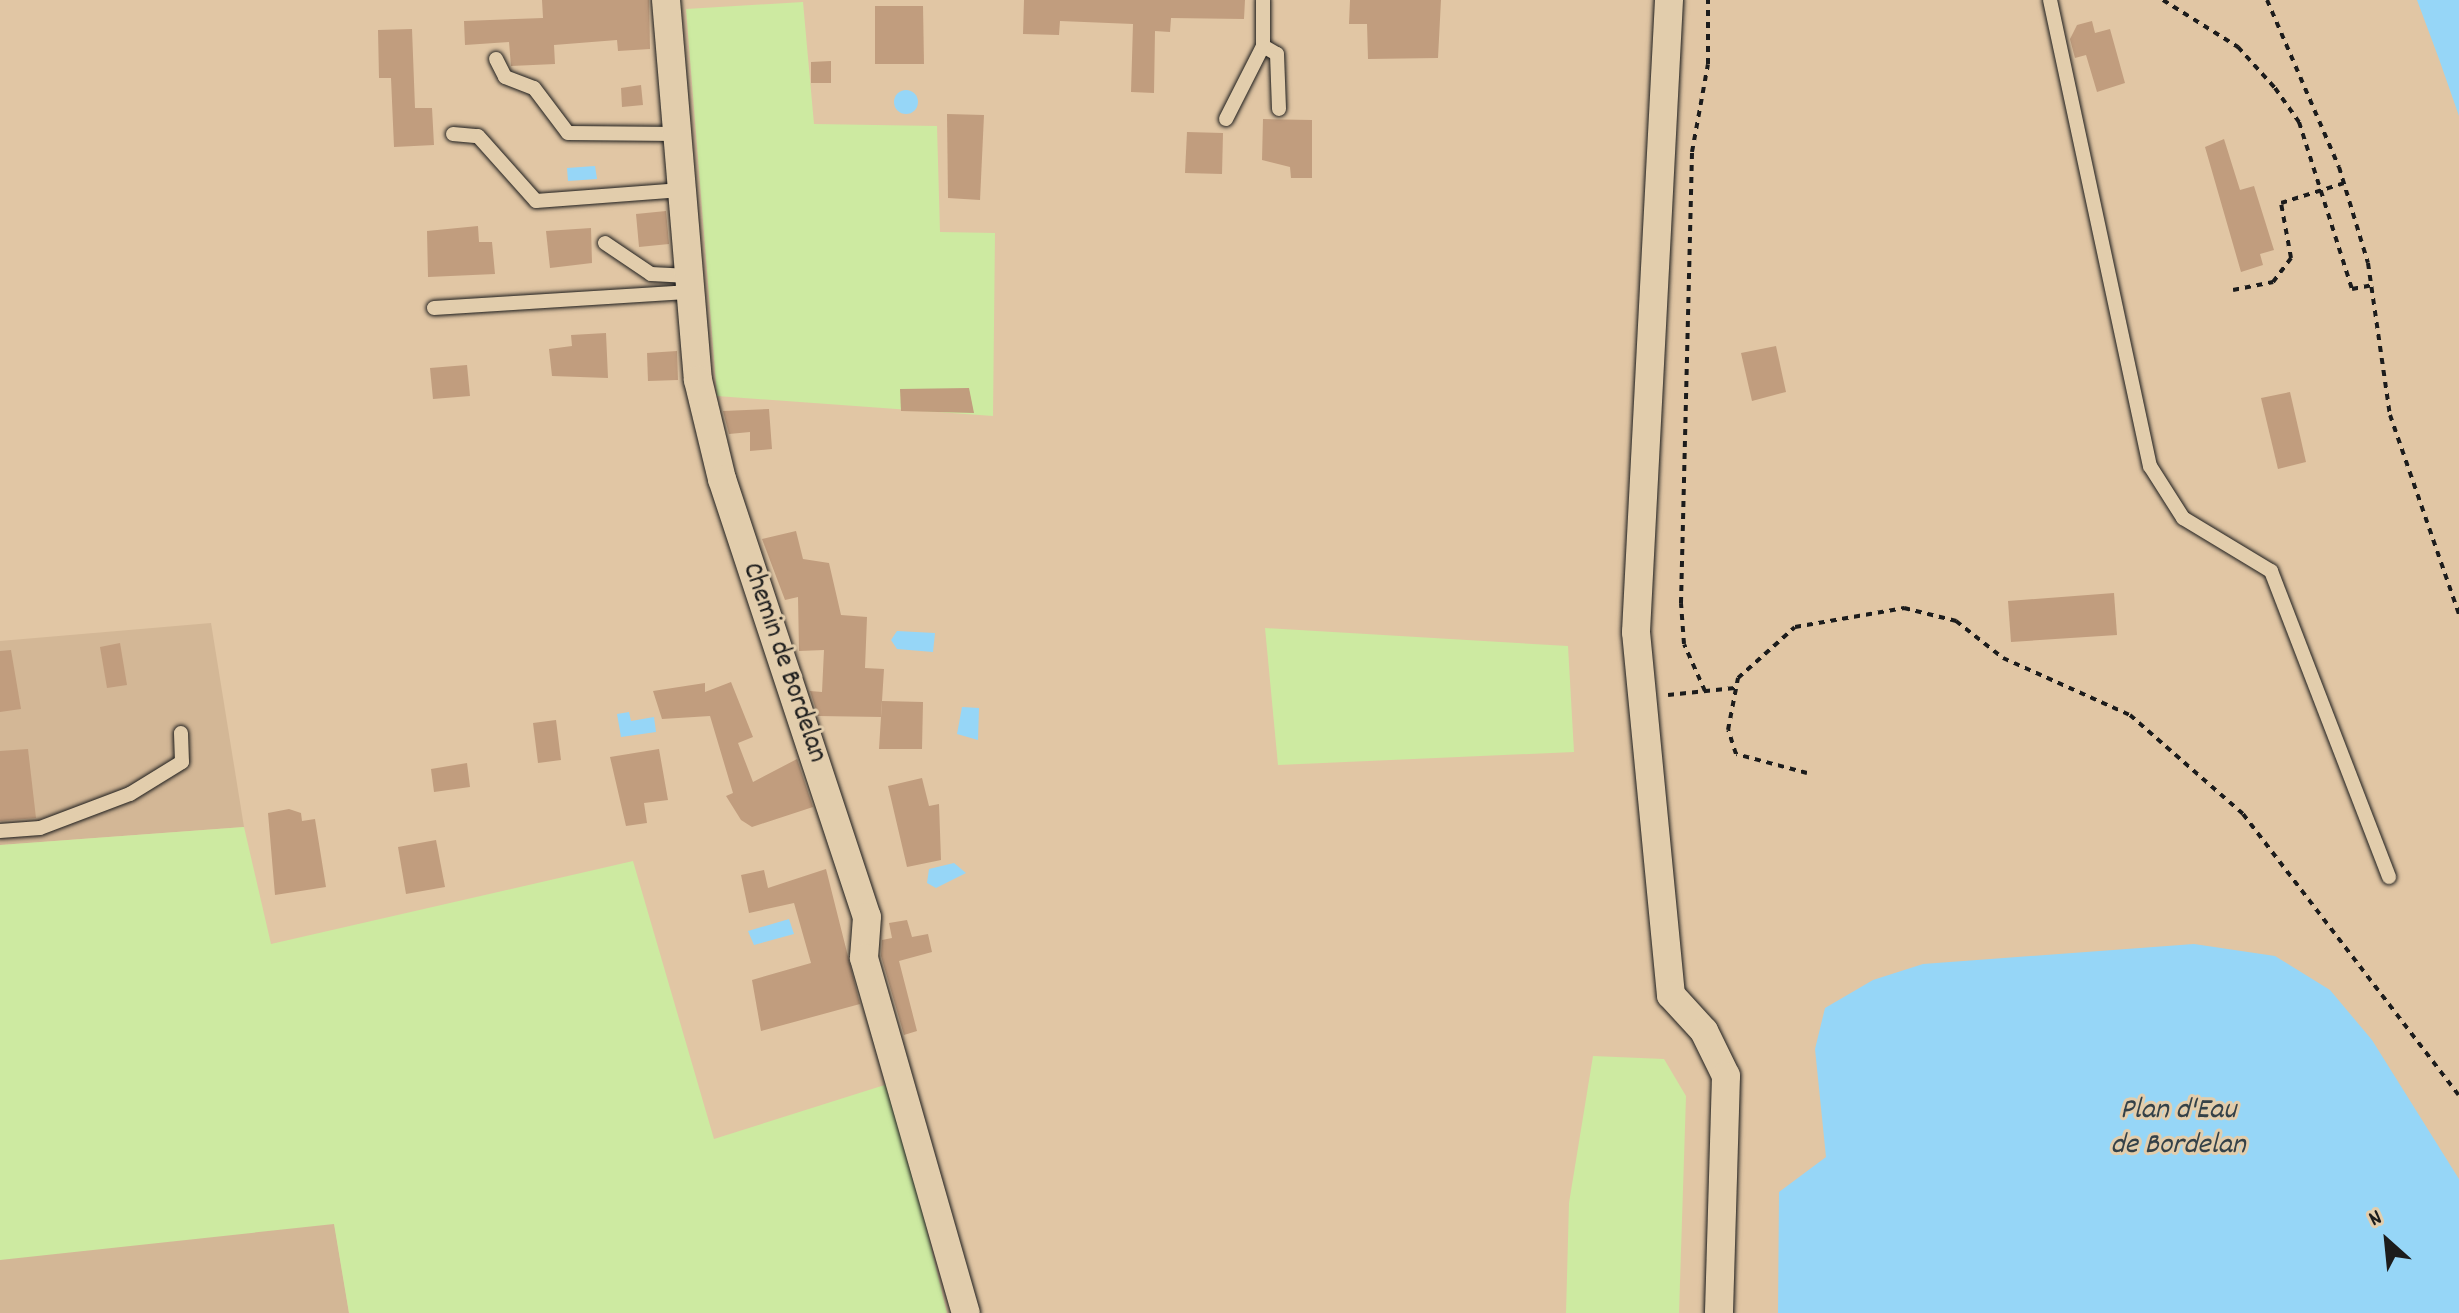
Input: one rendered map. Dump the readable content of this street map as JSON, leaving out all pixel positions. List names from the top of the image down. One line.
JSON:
{"streets":{"street":["Chemin de Bordelan"]},"water":["Plan d'Eau de Bordelan"],"north":"top left"}
